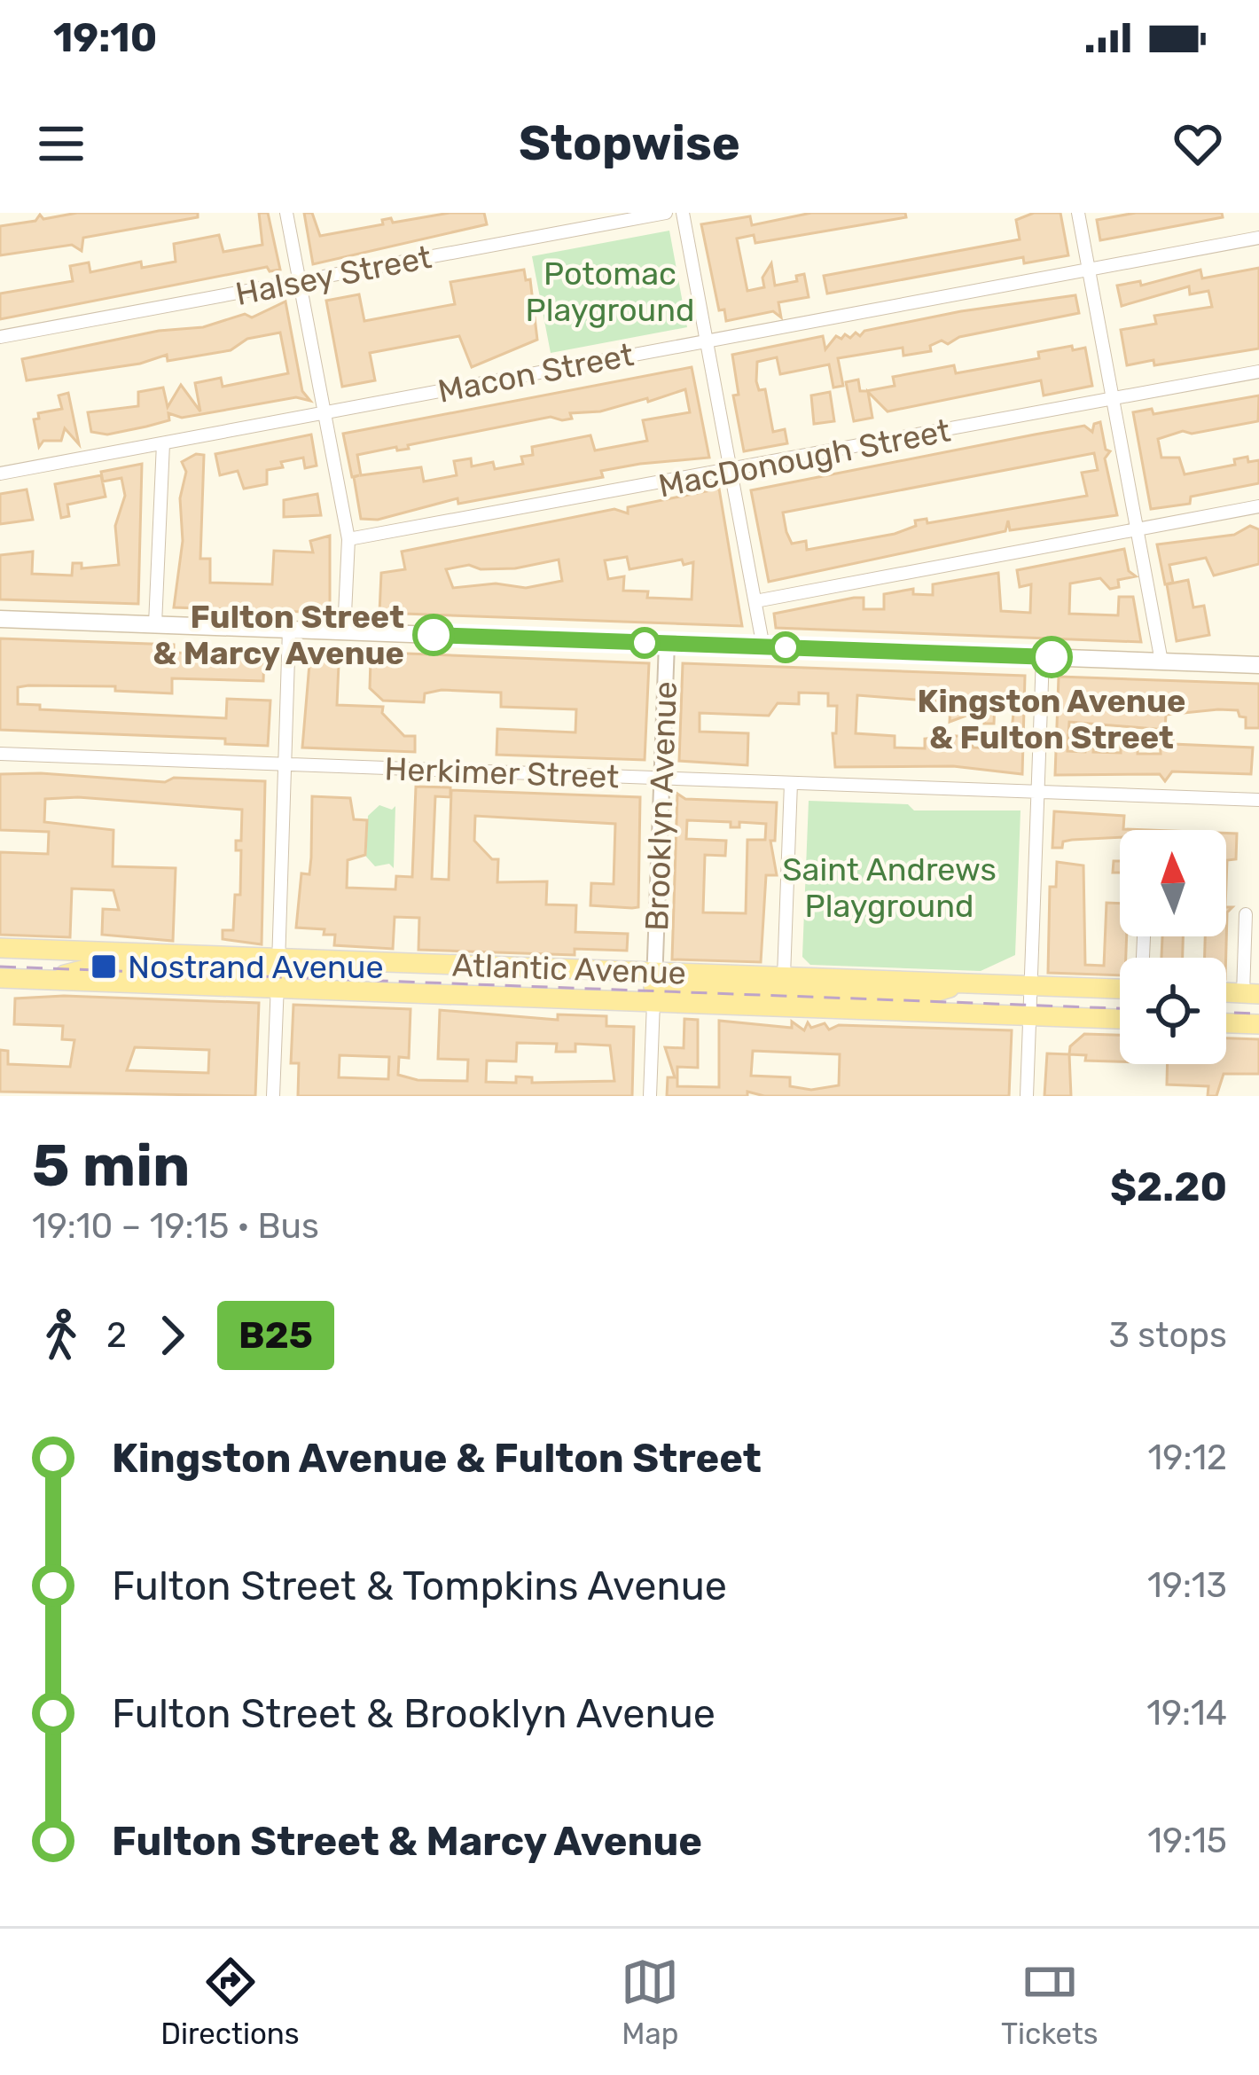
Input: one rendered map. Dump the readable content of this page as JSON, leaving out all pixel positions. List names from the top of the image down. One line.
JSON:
{"streets":{"main road":["Atlantic Avenue"],"street":["Halsey Street","Macon Street","MacDonough Street","Herkimer Street","Brooklyn Avenue"]},"crossings":[["Herkimer Street","Brooklyn Avenue"],["Brooklyn Avenue","Atlantic Avenue"]],"parks":["Potomac Playground","Saint Andrews Playground"],"places":{"other":["Fulton Street & Marcy Avenue","Kingston Avenue & Fulton Street"],"transit":["Nostrand Avenue"]},"lines":["bus line B25"],"north":"top","page":{"status":"19:10","header":"Stopwise","heading":["5 min","19:10 – 19:15 · Bus","$2.20"],"legs":["2","B25","3 stops"],"list":[{"name":"Kingston Avenue & Fulton Street","value":"19:12"},{"name":"Fulton Street & Tompkins Avenue","value":"19:13"},{"name":"Fulton Street & Brooklyn Avenue","value":"19:14"},{"name":"Fulton Street & Marcy Avenue","value":"19:15"}],"tabs":["Directions","Map","Tickets"]}}
